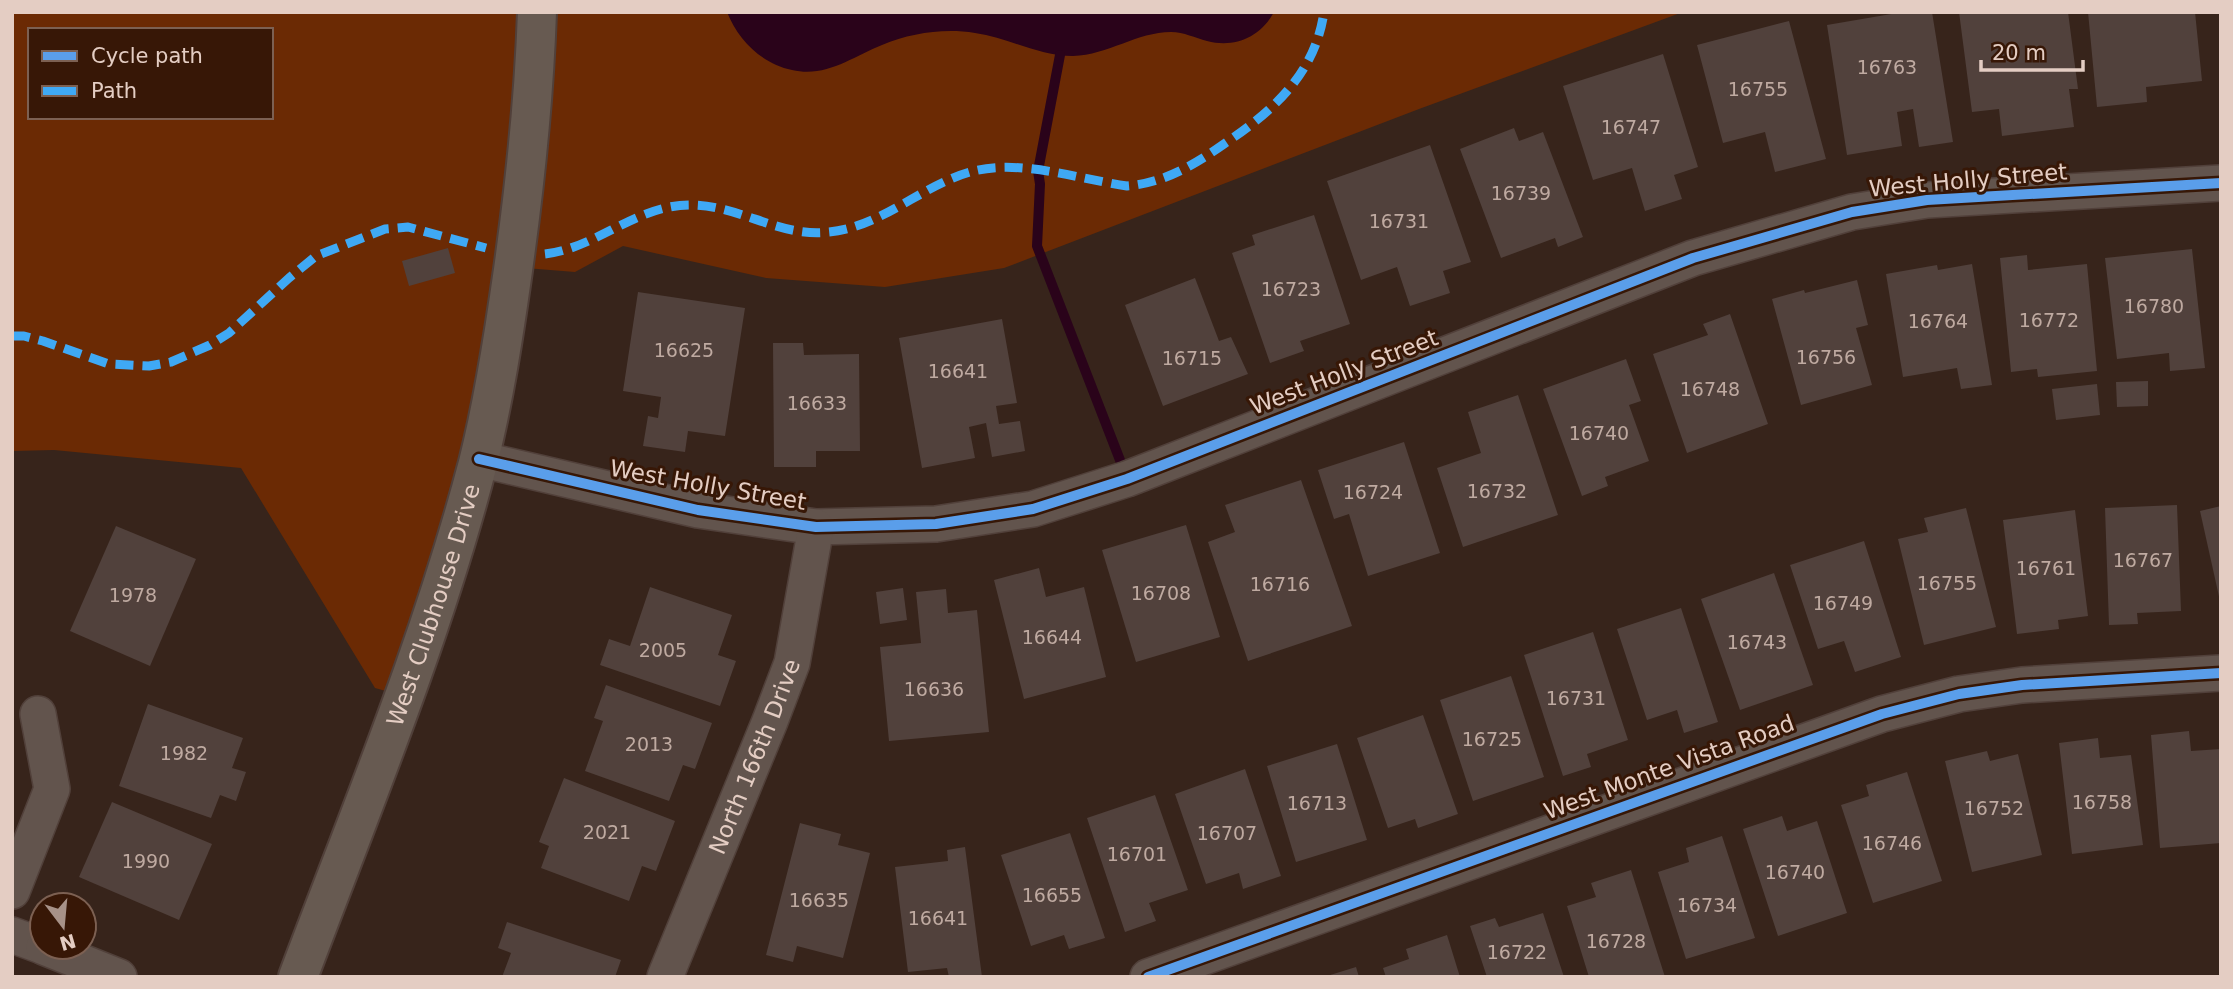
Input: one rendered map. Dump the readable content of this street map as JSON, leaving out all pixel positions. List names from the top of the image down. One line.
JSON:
{"streets":{"street":["West Holly Street","West Clubhouse Drive","North 166th Drive","West Monte Vista Road"]},"crossings":[["West Holly Street","West Clubhouse Drive"],["West Holly Street","North 166th Drive"]],"house_numbers":["16763","16755","16747","16739","16731","16723","16780","16772","16764","16625","16756","16715","16641","16748","16633","16740","16732","16724","16767","16761","16755","16716","16708","1978","16749","16644","16743","2005","16636","16731","16725","2013","1982","16758","16713","16752","2021","16707","16746","16701","1990","16740","16655","16635","16734","16641","16728","16722"],"legend":["Cycle path","Path"],"scale_bar":"20 m","north":"bottom"}
